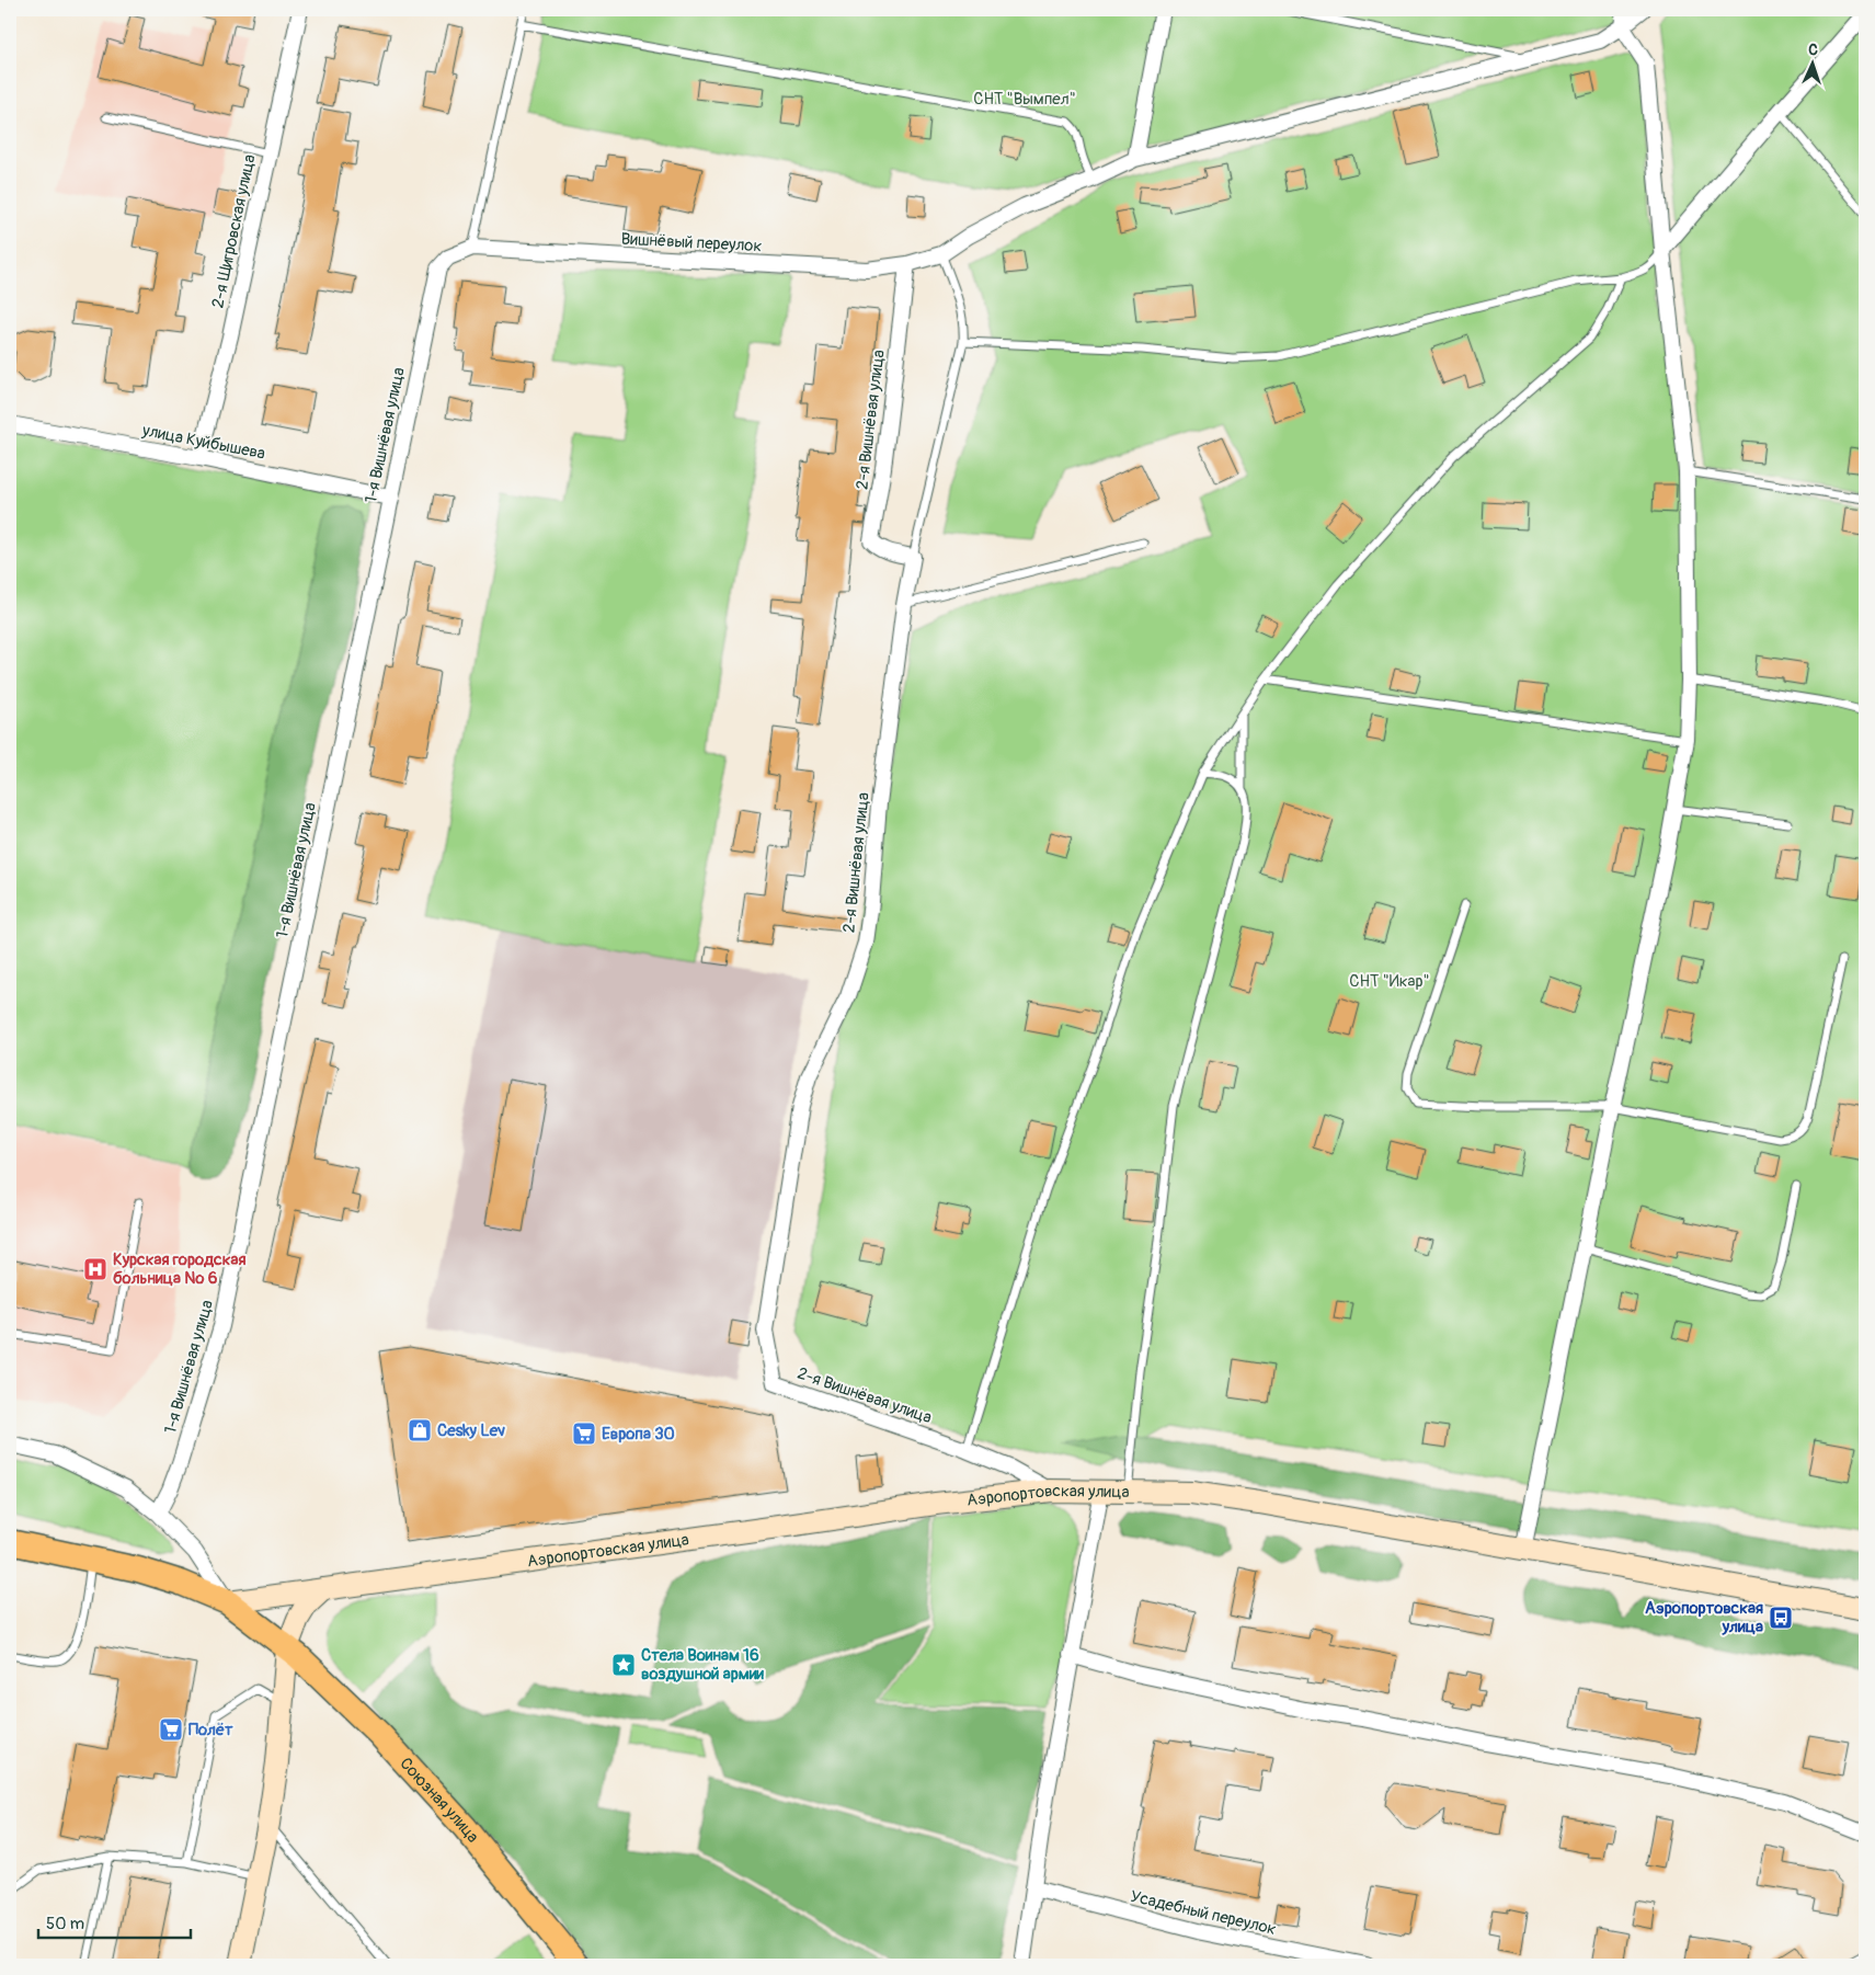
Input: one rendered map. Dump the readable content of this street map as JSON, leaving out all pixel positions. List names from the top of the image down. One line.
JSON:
{"streets":{"main road":["Союзная улица"],"street":["2-я Щигровская улица","Вишнёвый переулок","2-я Вишнёвая улица","1-я Вишнёвая улица","улица Куйбышева","Аэропортовская улица","Усадебный переулок"]},"crossings":[["2-я Щигровская улица","улица Куйбышева"],["Вишнёвый переулок","2-я Вишнёвая улица"],["Вишнёвый переулок","1-я Вишнёвая улица"],["2-я Вишнёвая улица","Аэропортовская улица"],["1-я Вишнёвая улица","улица Куйбышева"],["Аэропортовская улица","Союзная улица"]],"parks":["СНТ \"Вымпел\"","СНТ \"Икар\""],"places":{"hospital":["Курская городская больница № 6"],"shop":["Cesky Lev"],"supermarket":["Европа 30","Полёт"],"bus stop":["Аэропортовская улица"],"place":["Стела Воинам 16 воздушной армии"]},"scale_bar":"50 m","north":"top"}
